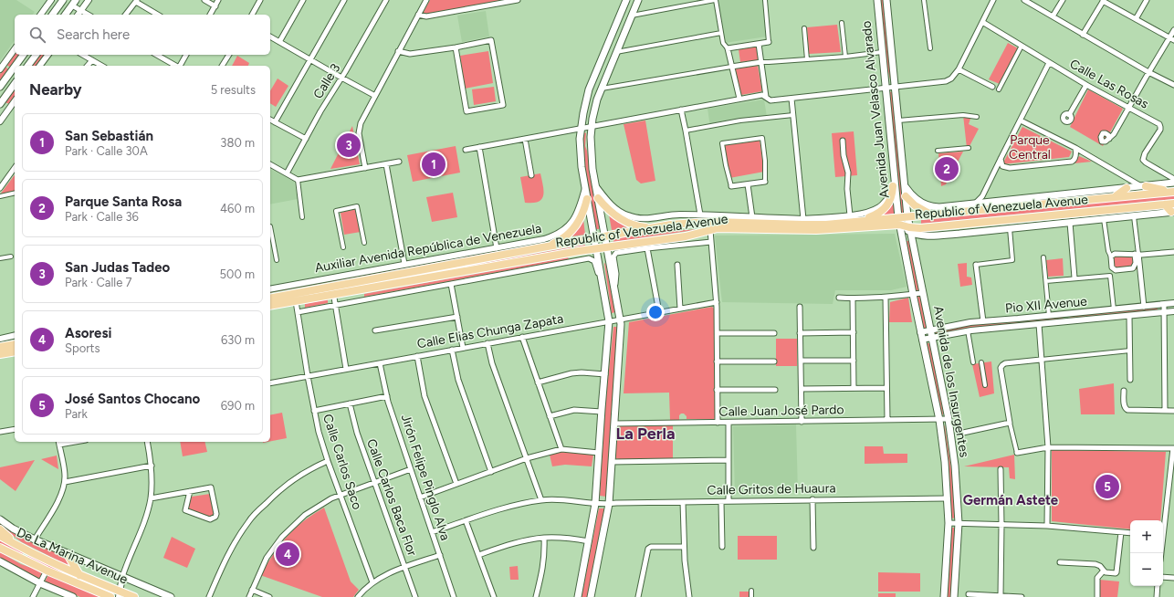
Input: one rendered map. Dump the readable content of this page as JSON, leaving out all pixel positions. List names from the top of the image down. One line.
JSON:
{"streets":{"main road":["Avenida Juan Velasco Alvarado","Republic of Venezuela Avenue","Avenida de los Insurgentes","De La Marina Avenue"],"street":["Calle 3","Calle Las Rosas","Auxiliar Avenida República de Venezuela","Pio XII Avenue","Calle Elias Chunga Zapata","Calle Juan José Pardo","Calle Carlos Saco","Jirón Felipe Pinglo Alva","Calle Gritos de Huaura","Calle Carlos Baca Flor"]},"crossings":[["Avenida Juan Velasco Alvarado","Republic of Venezuela Avenue"],["Avenida Juan Velasco Alvarado","Avenida de los Insurgentes"],["Republic of Venezuela Avenue","Avenida de los Insurgentes"],["Republic of Venezuela Avenue","Calle Carlos Saco"],["Pio XII Avenue","Avenida de los Insurgentes"],["Calle Elias Chunga Zapata","Calle Carlos Saco"],["Calle Elias Chunga Zapata","Jirón Felipe Pinglo Alva"],["Avenida de los Insurgentes","Calle Juan José Pardo"],["Avenida de los Insurgentes","Calle Gritos de Huaura"],["Jirón Felipe Pinglo Alva","Calle Gritos de Huaura"]],"districts":["La Perla","Germán Astete"],"parks":["Parque Central"],"page":{"search":"Search here","heading":["Nearby","5 results"],"list":[{"mark":"1","name":"San Sebastián","note":"Park · Calle 30A","value":"380 m"},{"mark":"2","name":"Parque Santa Rosa","note":"Park · Calle 36","value":"460 m"},{"mark":"3","name":"San Judas Tadeo","note":"Park · Calle 7","value":"500 m"},{"mark":"4","name":"Asoresi","note":"Sports","value":"630 m"},{"mark":"5","name":"José Santos Chocano","note":"Park","value":"690 m"}],"pins":["3","1","2","5","4"],"map_buttons":["+","−"]}}
